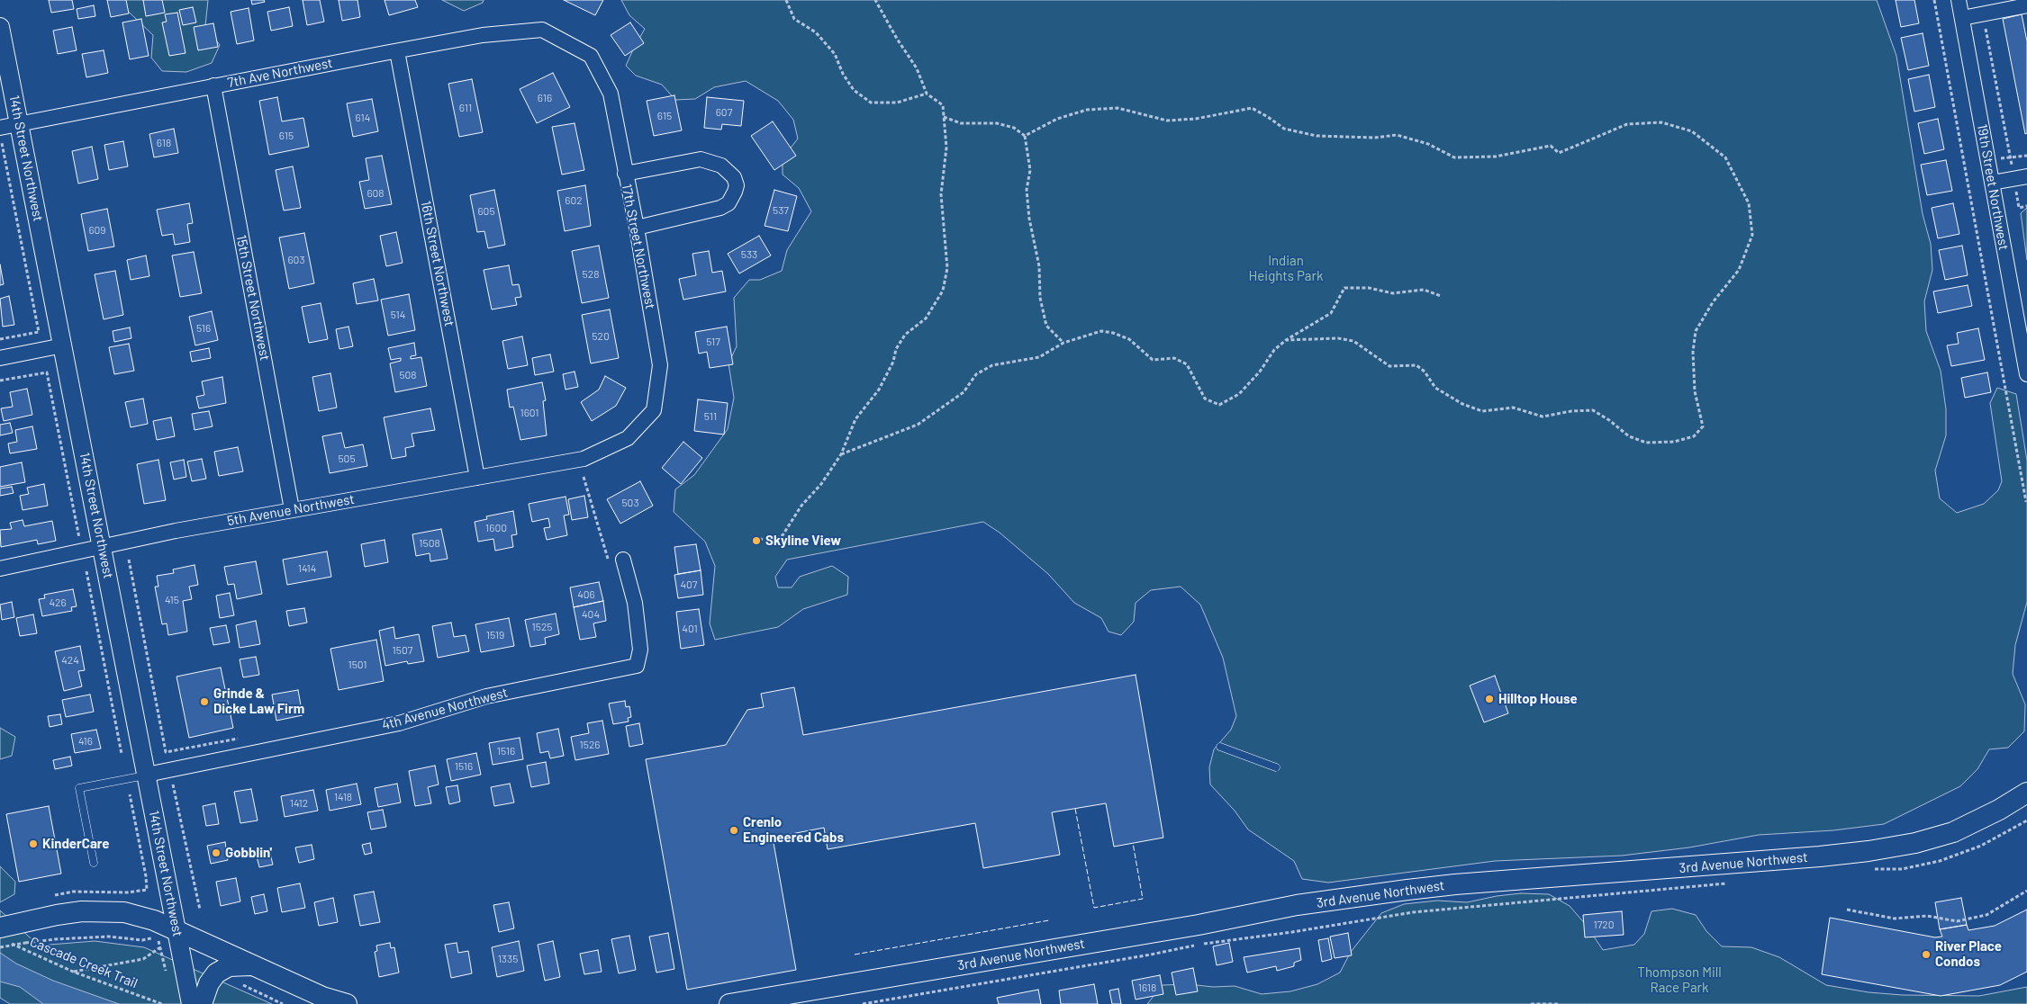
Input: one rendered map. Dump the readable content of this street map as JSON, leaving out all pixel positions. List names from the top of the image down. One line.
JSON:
{"streets":{"main road":["3rd Avenue Northwest"],"street":["7th Ave Northwest","14th Street Northwest","19th Street Northwest","17th Street Northwest","16th Street Northwest","15th Street Northwest","5th Avenue Northwest","4th Avenue Northwest"],"path":["Cascade Creek Trail"]},"crossings":[["7th Ave Northwest","14th Street Northwest"],["7th Ave Northwest","17th Street Northwest"],["7th Ave Northwest","16th Street Northwest"],["7th Ave Northwest","15th Street Northwest"],["14th Street Northwest","5th Avenue Northwest"],["14th Street Northwest","4th Avenue Northwest"],["17th Street Northwest","5th Avenue Northwest"],["16th Street Northwest","5th Avenue Northwest"],["15th Street Northwest","5th Avenue Northwest"]],"parks":["Indian Heights Park","Thompson Mill Race Park"],"places":["Skyline View","Hilltop House","Grinde & Dicke Law Firm","Crenlo Engineered Cabs","KinderCare","Gobblin'","River Place Condos"],"house_numbers":["616","611","607","615","614","615","618","608","602","537","605","609","533","603","528","514","516","520","517","508","1601","511","505","503","1600","1508","1414","407","406","415","426","404","1525","401","1519","1507","424","1501","416","1526","1516","1516","1418","1412","1720","1335","1618"]}
